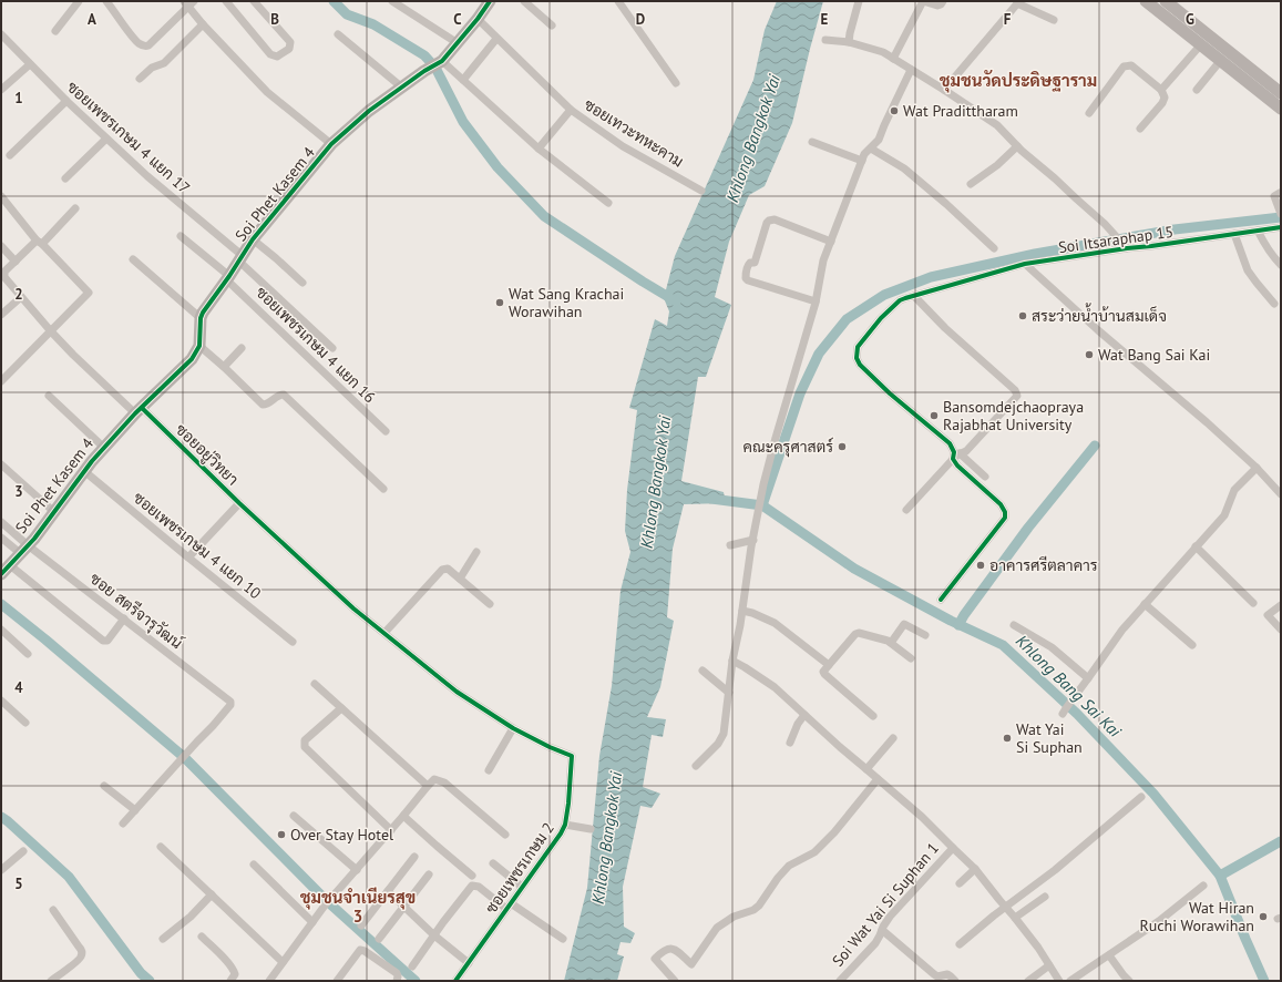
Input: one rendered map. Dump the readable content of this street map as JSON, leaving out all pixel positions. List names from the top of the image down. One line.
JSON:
{"streets":{"street":["ซอยเทวะทหะคาม","ซอยเพชรเกษม 4 แยก 17","Soi Phet Kasem 4","Soi Itsaraphap 15","ซอยเพชรเกษม 4 แยก 16","ซอยอยู่วิทยา","ซอยเพชรเกษม 4 แยก 10","ซอย สตรีจารุวัฒน์","ซอยเพชรเกษม 2","Soi Wat Yai Si Suphan 1"]},"crossings":[["ซอยเทวะทหะคาม","Soi Phet Kasem 4"],["ซอยเพชรเกษม 4 แยก 17","Soi Phet Kasem 4"],["Soi Phet Kasem 4","ซอยเพชรเกษม 4 แยก 16"],["Soi Phet Kasem 4","ซอยอยู่วิทยา"],["Soi Phet Kasem 4","ซอยเพชรเกษม 4 แยก 10"],["Soi Phet Kasem 4","ซอย สตรีจารุวัฒน์"],["ซอยอยู่วิทยา","ซอยเพชรเกษม 2"]],"districts":["ชุมชนวัดประดิษฐาราม","ชุมชนจำเนียรสุข 3"],"water":["Khlong Bangkok Yai","Khlong Bang Sai Kai"],"places":["Wat Pradittharam","Wat Sang Krachai Worawihan","สระว่ายน้ำบ้านสมเด็จ","Wat Bang Sai Kai","Bansomdejchaopraya Rajabhat University","คณะครุศาสตร์","อาคารศรีตลาคาร","Wat Yai Si Suphan","Over Stay Hotel","Wat Hiran Ruchi Worawihan"],"grid":{"columns":["A","B","C","D","E","F","G"],"rows":["1","2","3","4","5"]}}
